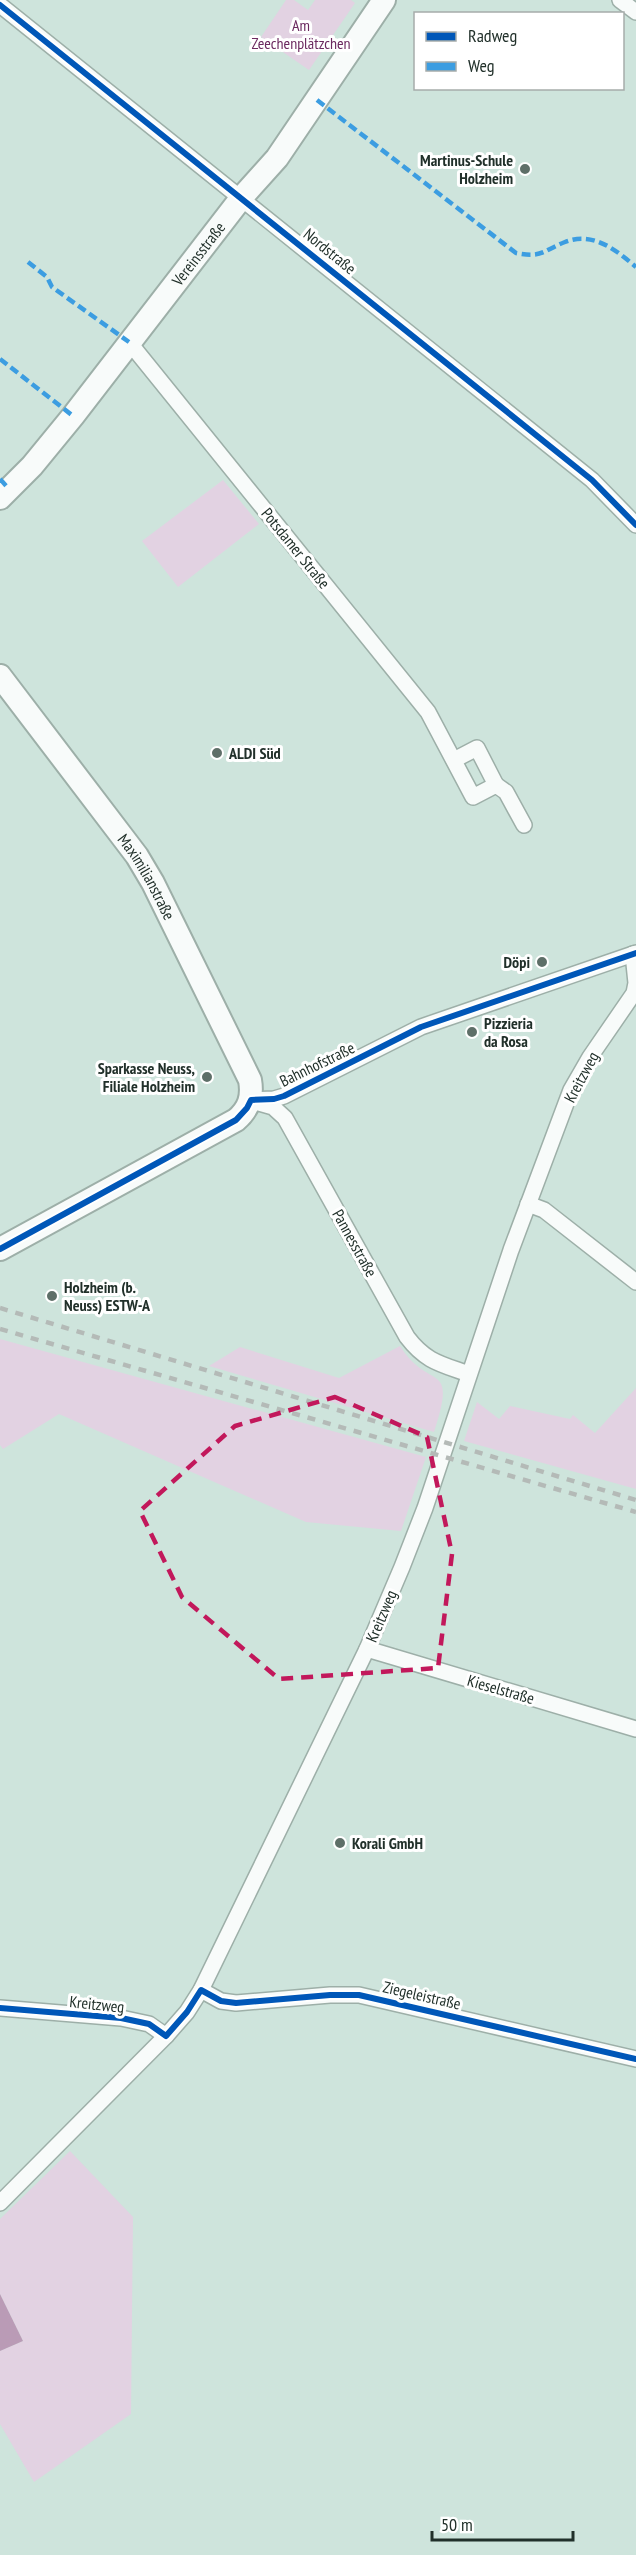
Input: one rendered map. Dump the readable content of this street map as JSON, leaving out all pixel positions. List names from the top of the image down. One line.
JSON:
{"streets":{"main road":["Vereinsstraße","Maximilianstraße"],"street":["Nordstraße","Potsdamer Straße","Bahnhofstraße","Kreitzweg","Pannesstraße","Kieselstraße","Ziegeleistraße"]},"crossings":[["Nordstraße","Vereinsstraße"],["Vereinsstraße","Potsdamer Straße"],["Maximilianstraße","Bahnhofstraße"],["Maximilianstraße","Pannesstraße"],["Bahnhofstraße","Kreitzweg"],["Bahnhofstraße","Pannesstraße"],["Kreitzweg","Pannesstraße"],["Kreitzweg","Kieselstraße"],["Kreitzweg","Ziegeleistraße"]],"parks":["Am Zeechenplätzchen"],"places":["Martinus-Schule Holzheim","ALDI Süd","Döpi","Pizzieria da Rosa","Sparkasse Neuss, Filiale Holzheim","Holzheim (b. Neuss) ESTW-A","Korali GmbH"],"legend":["Radweg","Weg"],"scale_bar":"50 m"}
